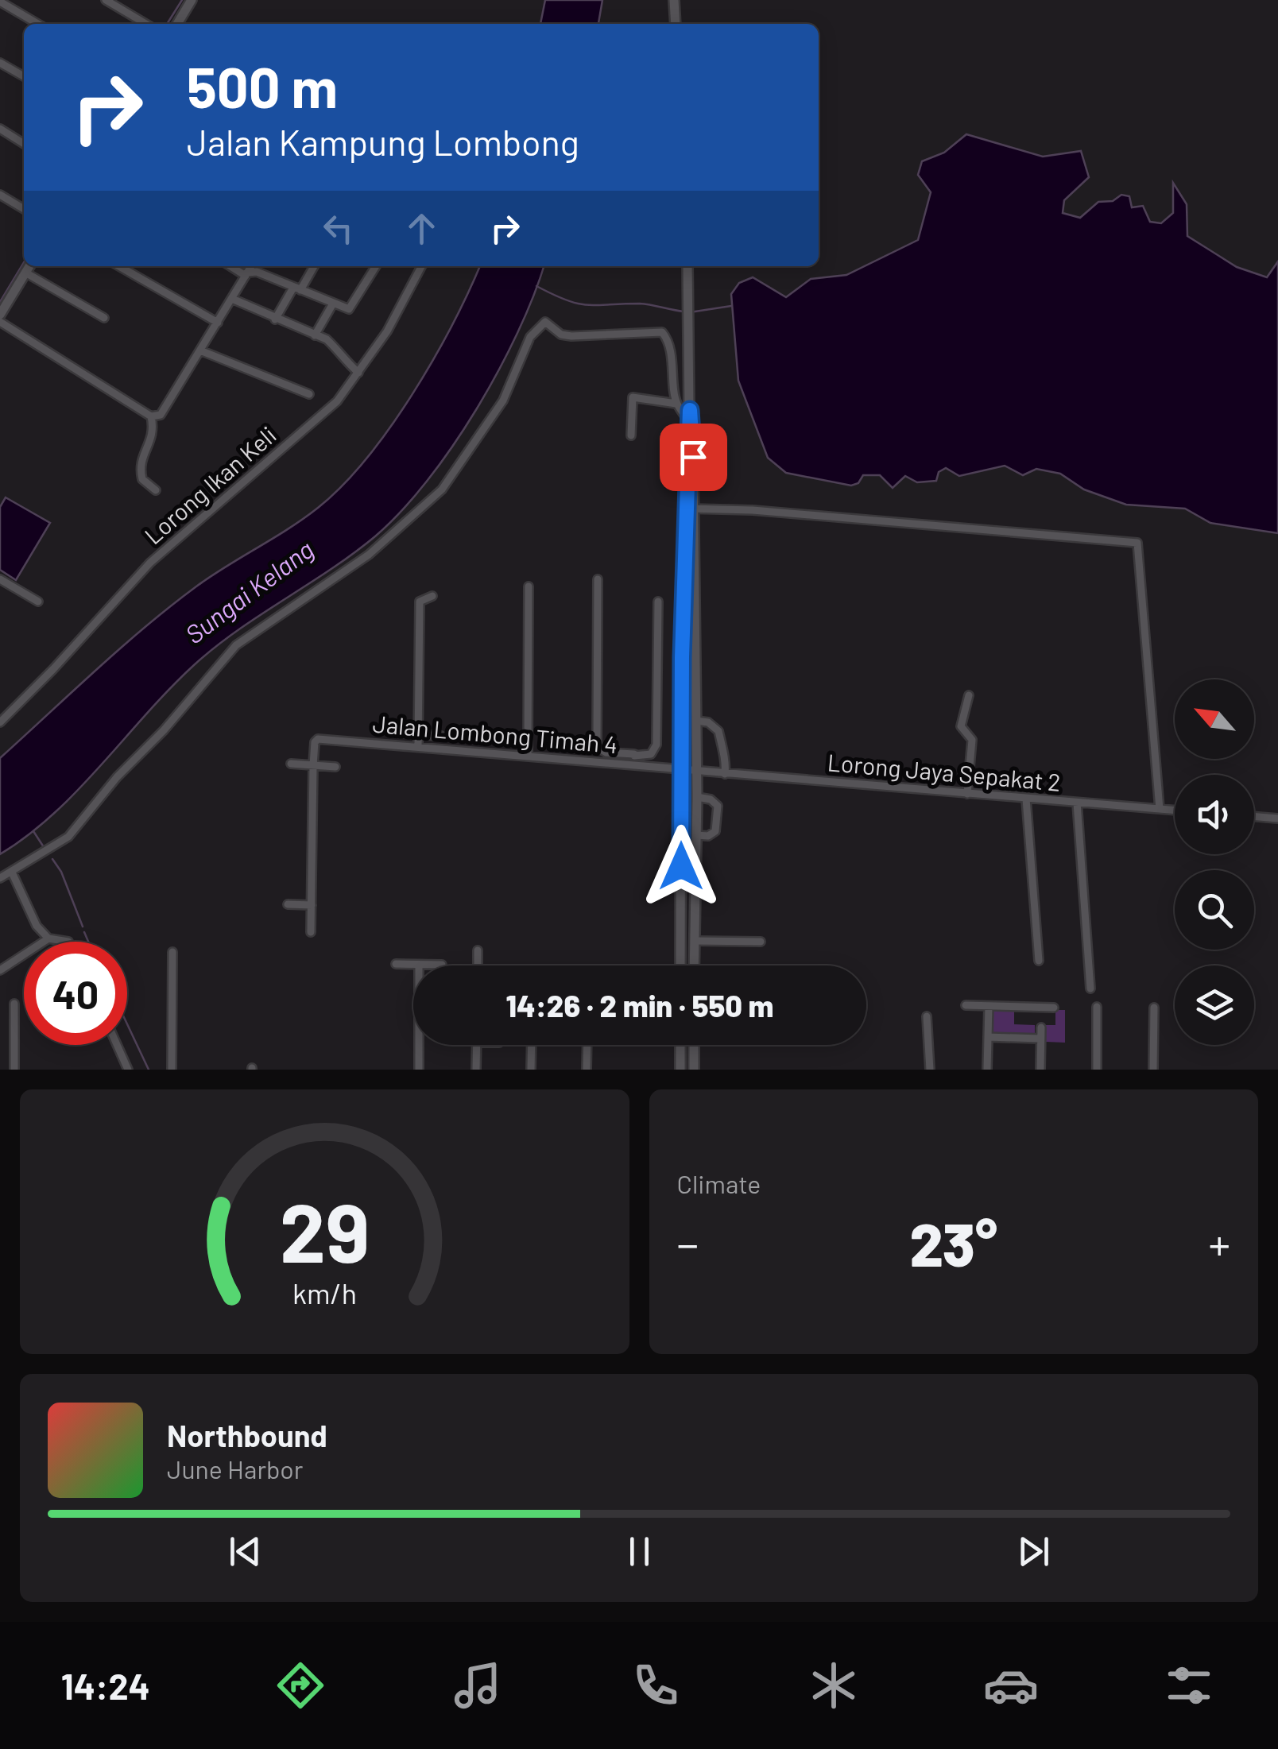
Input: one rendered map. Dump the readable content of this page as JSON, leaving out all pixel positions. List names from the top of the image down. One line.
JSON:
{"streets":{"street":["Lorong Ikan Keli","Jalan Lombong Timah 4","Lorong Jaya Sepakat 2"]},"crossings":[["Jalan Lombong Timah 4","Lorong Jaya Sepakat 2"]],"water":["Sungai Kelang"],"north":"top left","page":{"turn":["500 m","Jalan Kampung Lombong"],"limit":"40","trip":"14:26 · 2 min · 550 m","tile":"Climate","heat":["−","23°","+"],"song":["Northbound","June Harbor"],"tabs":"14:24","gauge":["29","km/h"]}}
